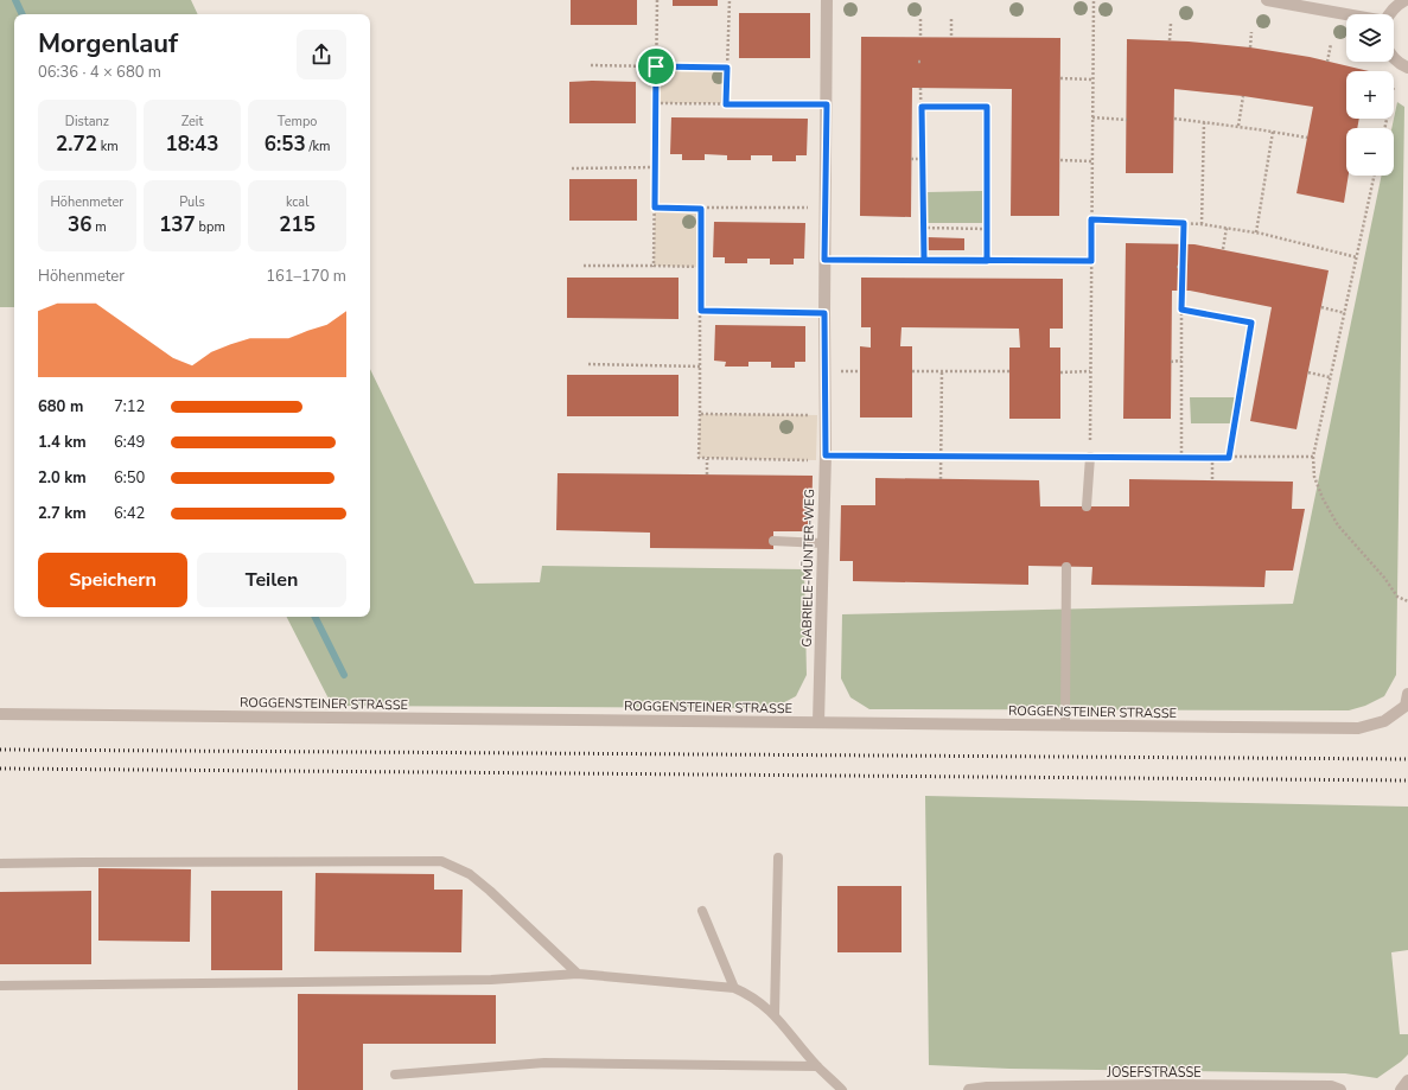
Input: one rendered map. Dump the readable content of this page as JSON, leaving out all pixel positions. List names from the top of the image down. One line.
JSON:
{"streets":{"street":["GABRIELE-MÜNTER-WEG","ROGGENSTEINER STRASSE","JOSEFSTRASSE"]},"crossings":[["GABRIELE-MÜNTER-WEG","ROGGENSTEINER STRASSE"]],"page":{"map_buttons":["+","−"],"heading":["Morgenlauf","06:36 · 4 × 680 m"],"stats":[["Distanz","2.72 km"],["Zeit","18:43"],["Tempo","6:53 /km"],["Höhenmeter","36 m"],["Puls","137 bpm"],["kcal","215"]],"chart":["Höhenmeter","161–170 m"],"list":[{"name":"680 m","note":"7:12"},{"name":"1.4 km","note":"6:49"},{"name":"2.0 km","note":"6:50"},{"name":"2.7 km","note":"6:42"}],"buttons":["Speichern","Teilen"]}}
